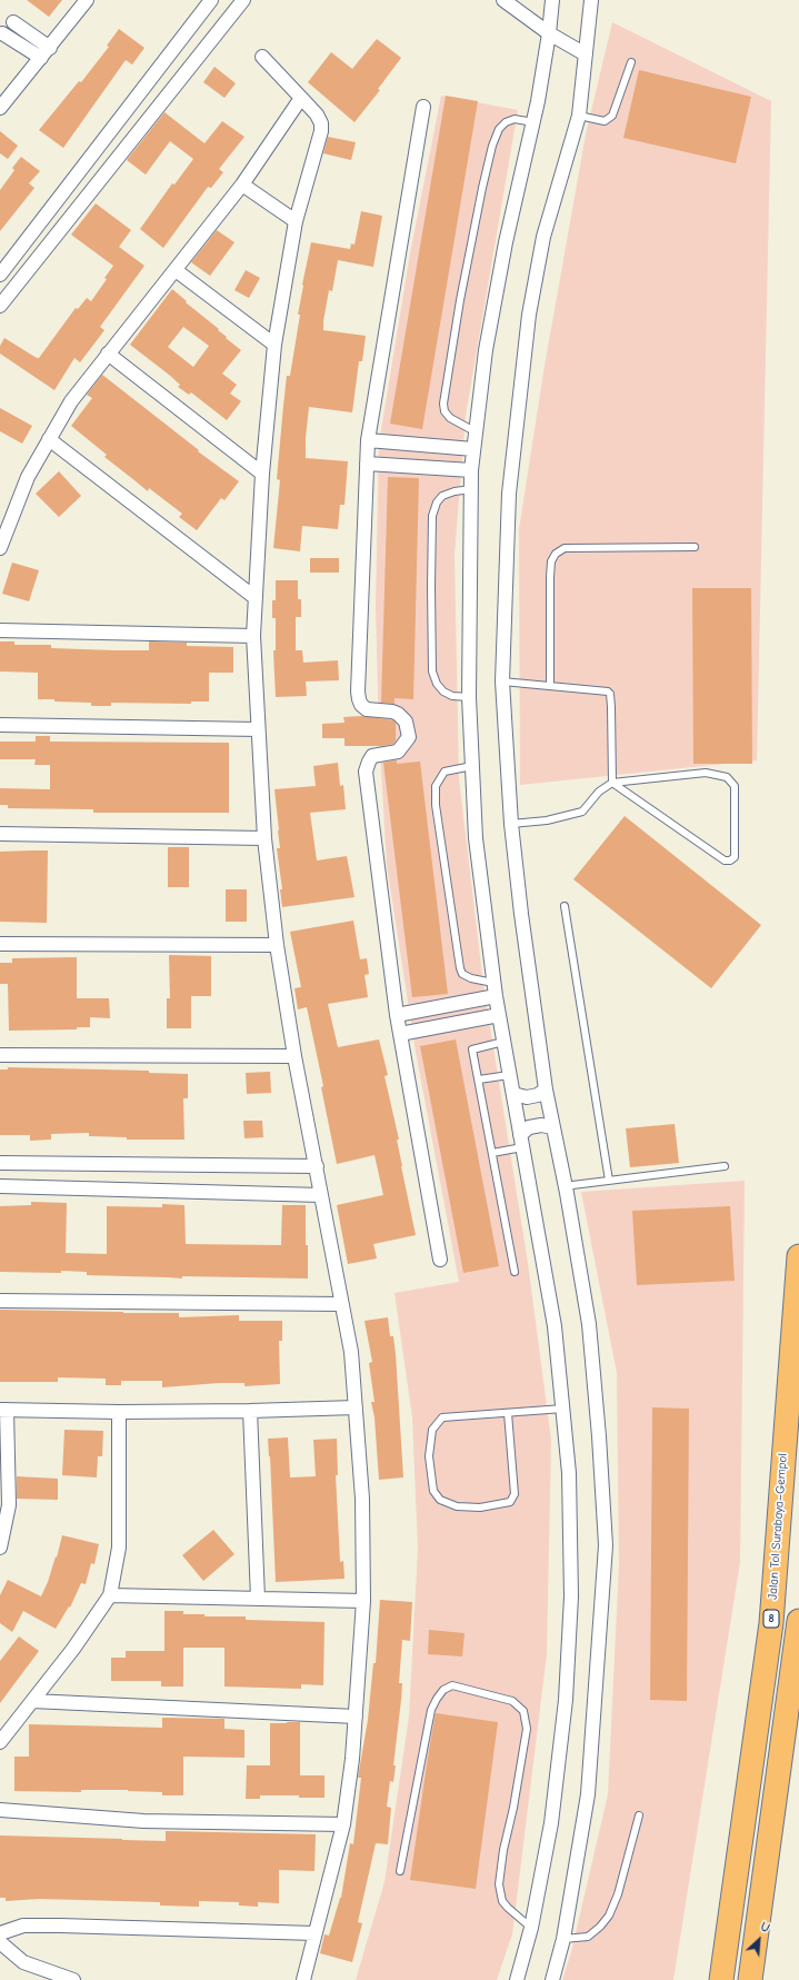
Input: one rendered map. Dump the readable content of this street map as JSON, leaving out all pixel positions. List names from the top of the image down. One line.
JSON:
{"streets":{"highway":["Jalan Tol Surabaya–Gempol","8"]},"north":"top right"}
